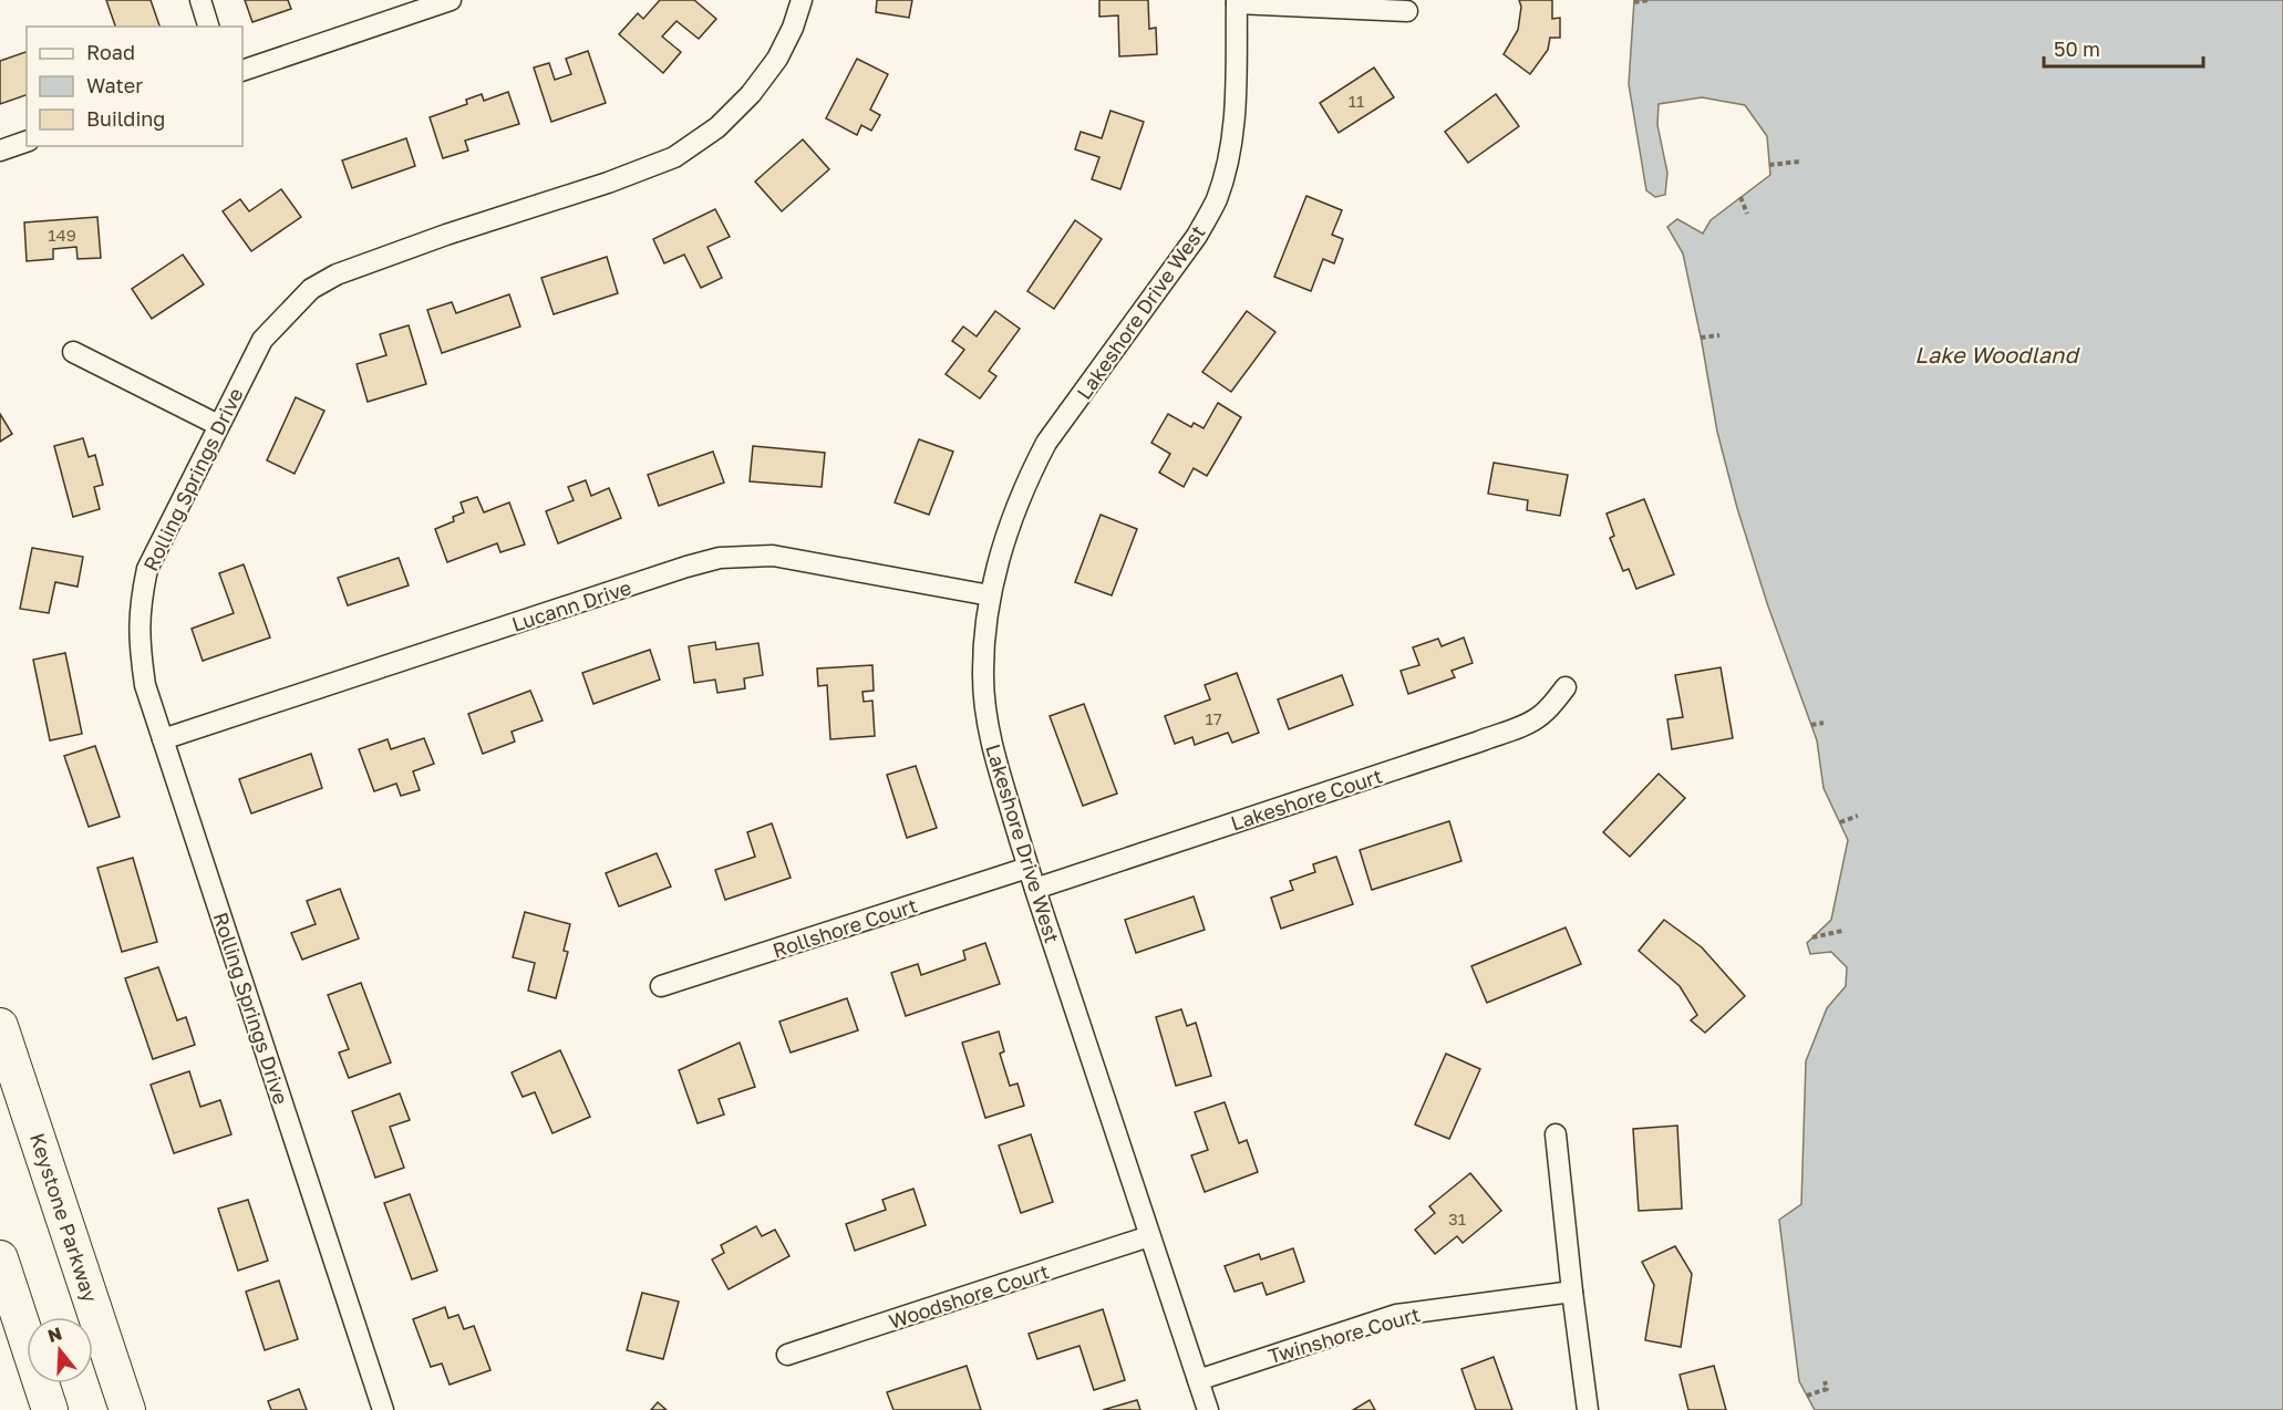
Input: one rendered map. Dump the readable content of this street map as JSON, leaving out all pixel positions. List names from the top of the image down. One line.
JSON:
{"streets":{"highway":["Keystone Parkway"],"street":["Lakeshore Drive West","Rolling Springs Drive","Lucann Drive","Lakeshore Court","Rollshore Court","Woodshore Court","Twinshore Court"]},"crossings":[["Lakeshore Drive West","Lucann Drive"],["Lakeshore Drive West","Lakeshore Court"],["Lakeshore Drive West","Rollshore Court"],["Lakeshore Drive West","Woodshore Court"],["Lakeshore Drive West","Twinshore Court"],["Rolling Springs Drive","Lucann Drive"]],"water":["Lake Woodland"],"house_numbers":["11","149","17","31"],"legend":["Road","Water","Building"],"scale_bar":"50 m","north":"top"}
